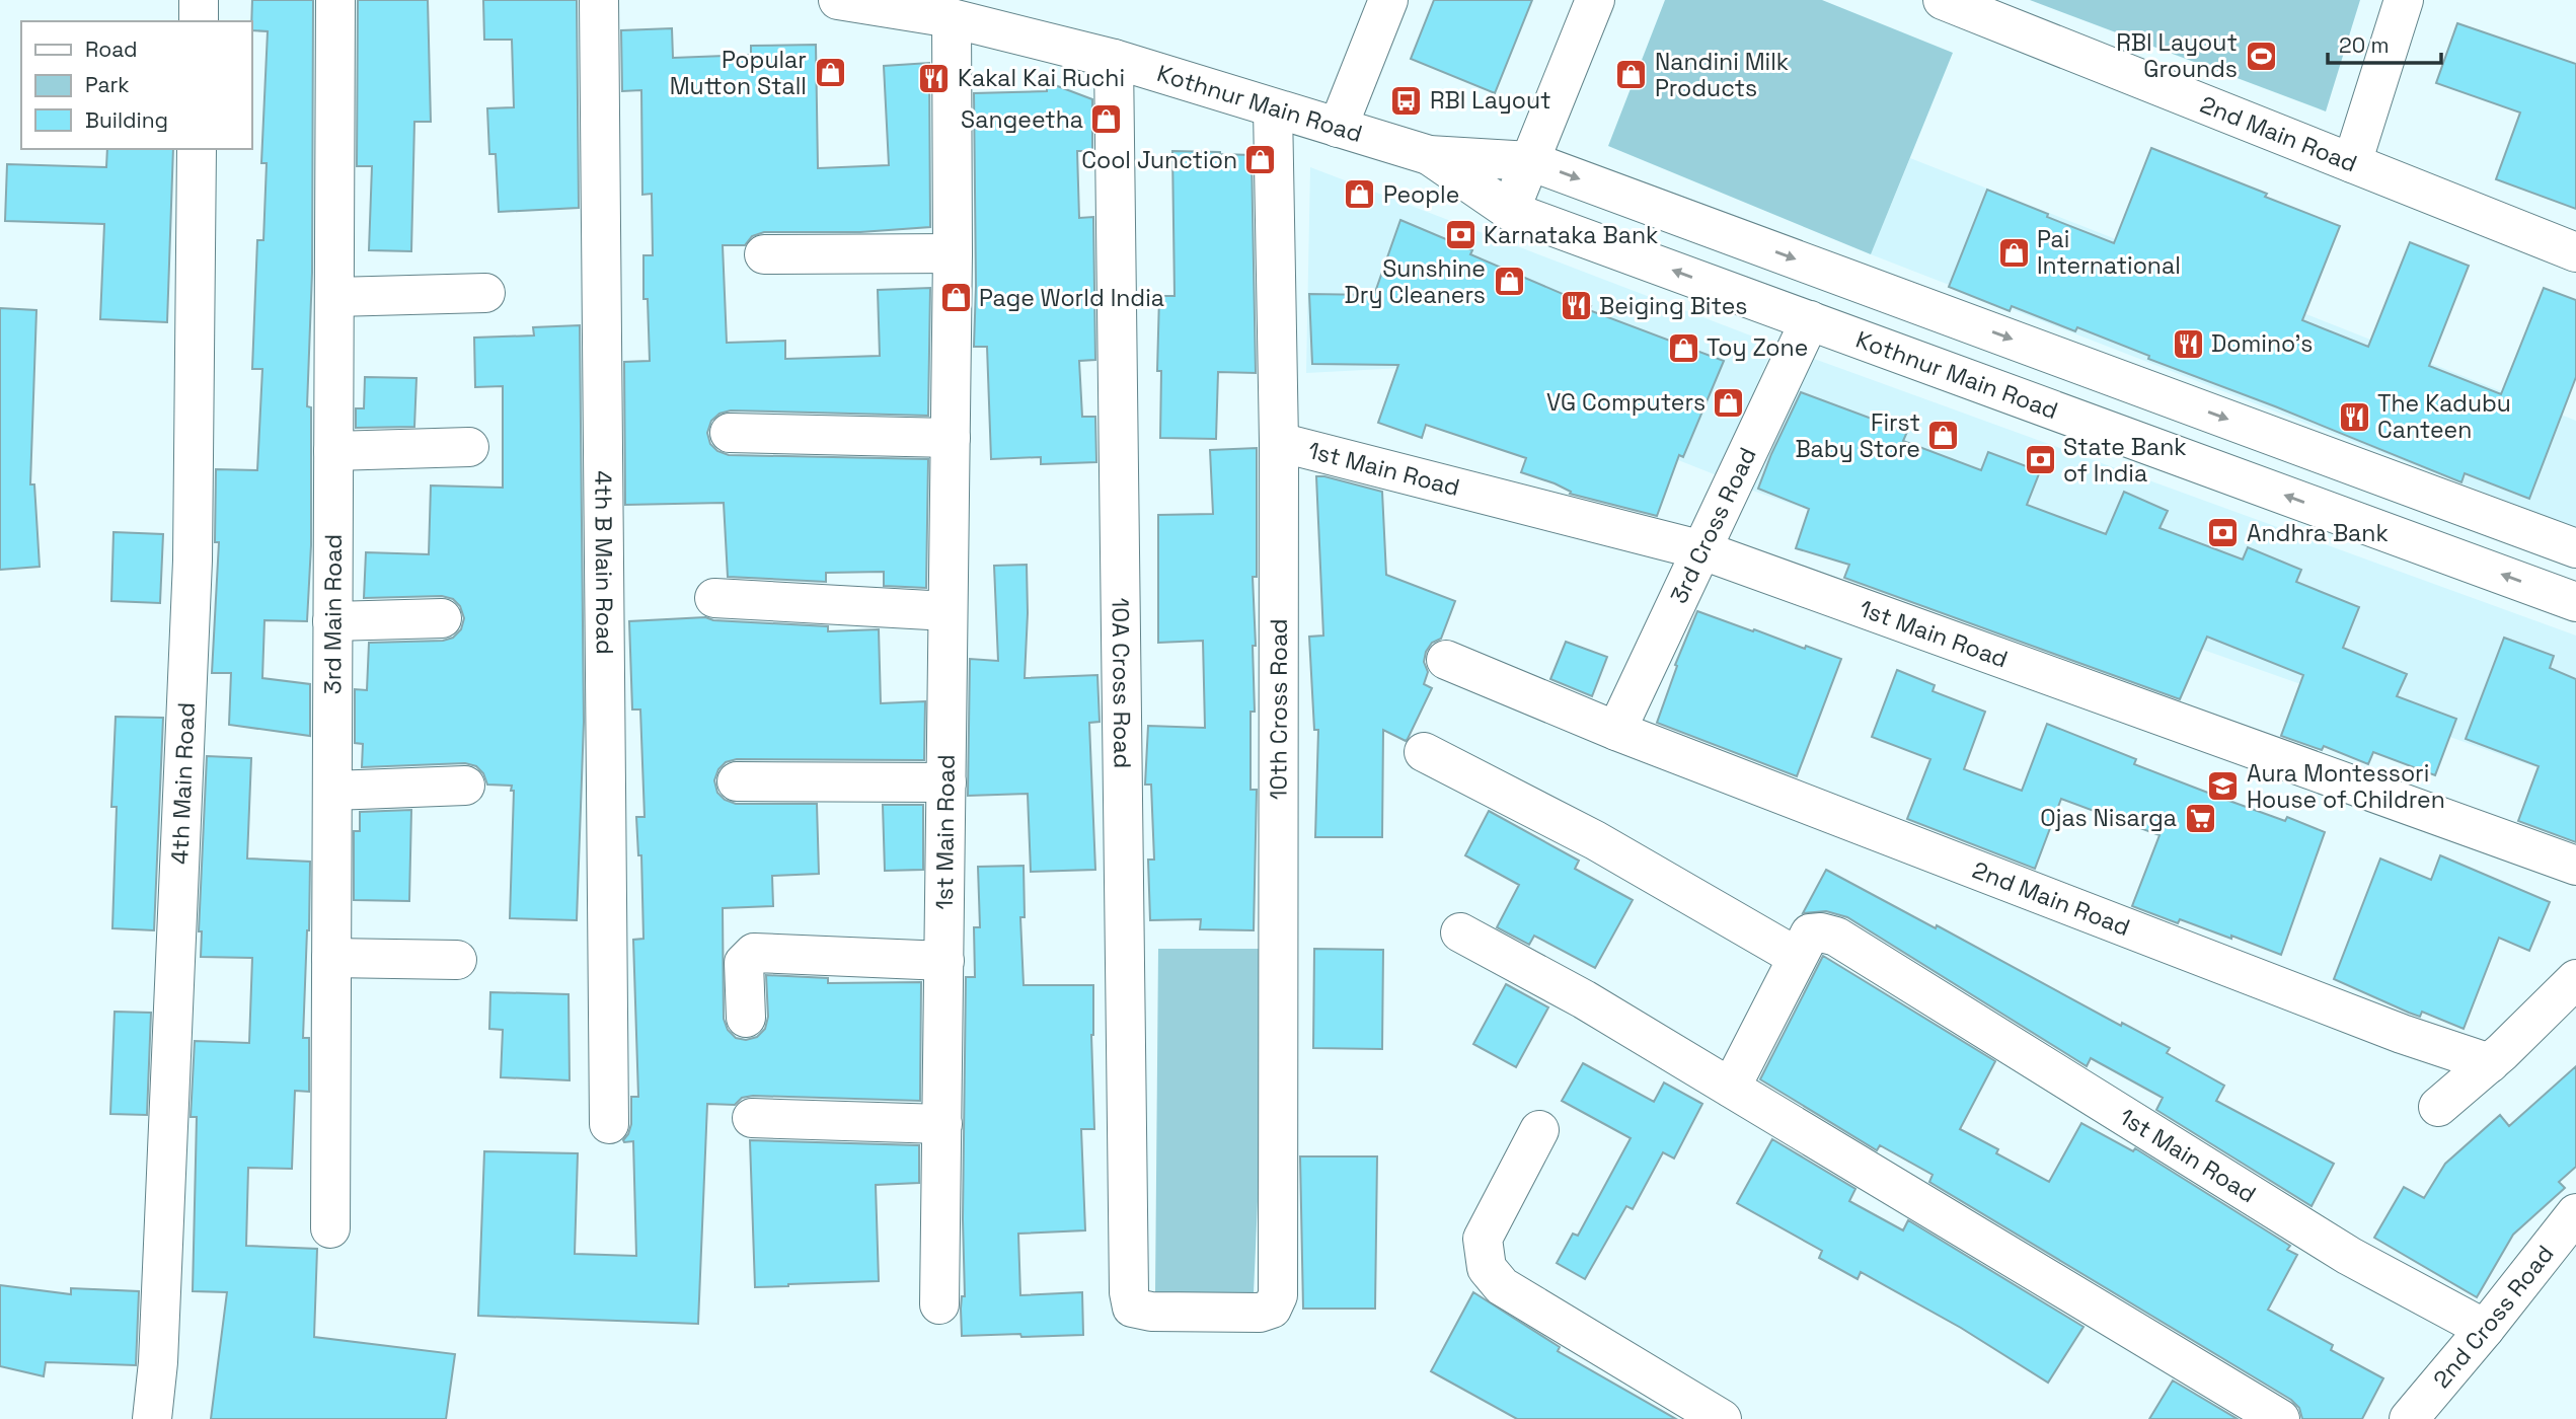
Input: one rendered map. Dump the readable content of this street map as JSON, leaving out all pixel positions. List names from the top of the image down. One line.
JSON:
{"streets":{"street":["Kothnur Main Road","2nd Main Road","1st Main Road","3rd Cross Road","4th B Main Road","3rd Main Road","10A Cross Road","10th Cross Road","4th Main Road","2nd Cross Road"]},"crossings":[["Kothnur Main Road","1st Main Road"],["Kothnur Main Road","3rd Cross Road"],["Kothnur Main Road","10A Cross Road"],["Kothnur Main Road","10th Cross Road"],["2nd Main Road","3rd Cross Road"],["1st Main Road","3rd Cross Road"],["1st Main Road","10th Cross Road"],["1st Main Road","2nd Cross Road"],["10A Cross Road","10th Cross Road"]],"places":{"sports":["RBI Layout Grounds"],"shop":["Popular Mutton Stall","Nandini Milk Products","Sangeetha","Cool Junction","People","Pai International","Sunshine Dry Cleaners","Page World India","Toy Zone","VG Computers","First Baby Store"],"restaurant":["Kakal Kai Ruchi","Beiging Bites","Domino's","The Kadubu Canteen"],"bus stop":["RBI Layout"],"bank":["Karnataka Bank","State Bank of India","Andhra Bank"],"school or university":["Aura Montessori House of Children"],"supermarket":["Ojas Nisarga"]},"legend":["Road","Park","Building"],"scale_bar":"20 m"}
